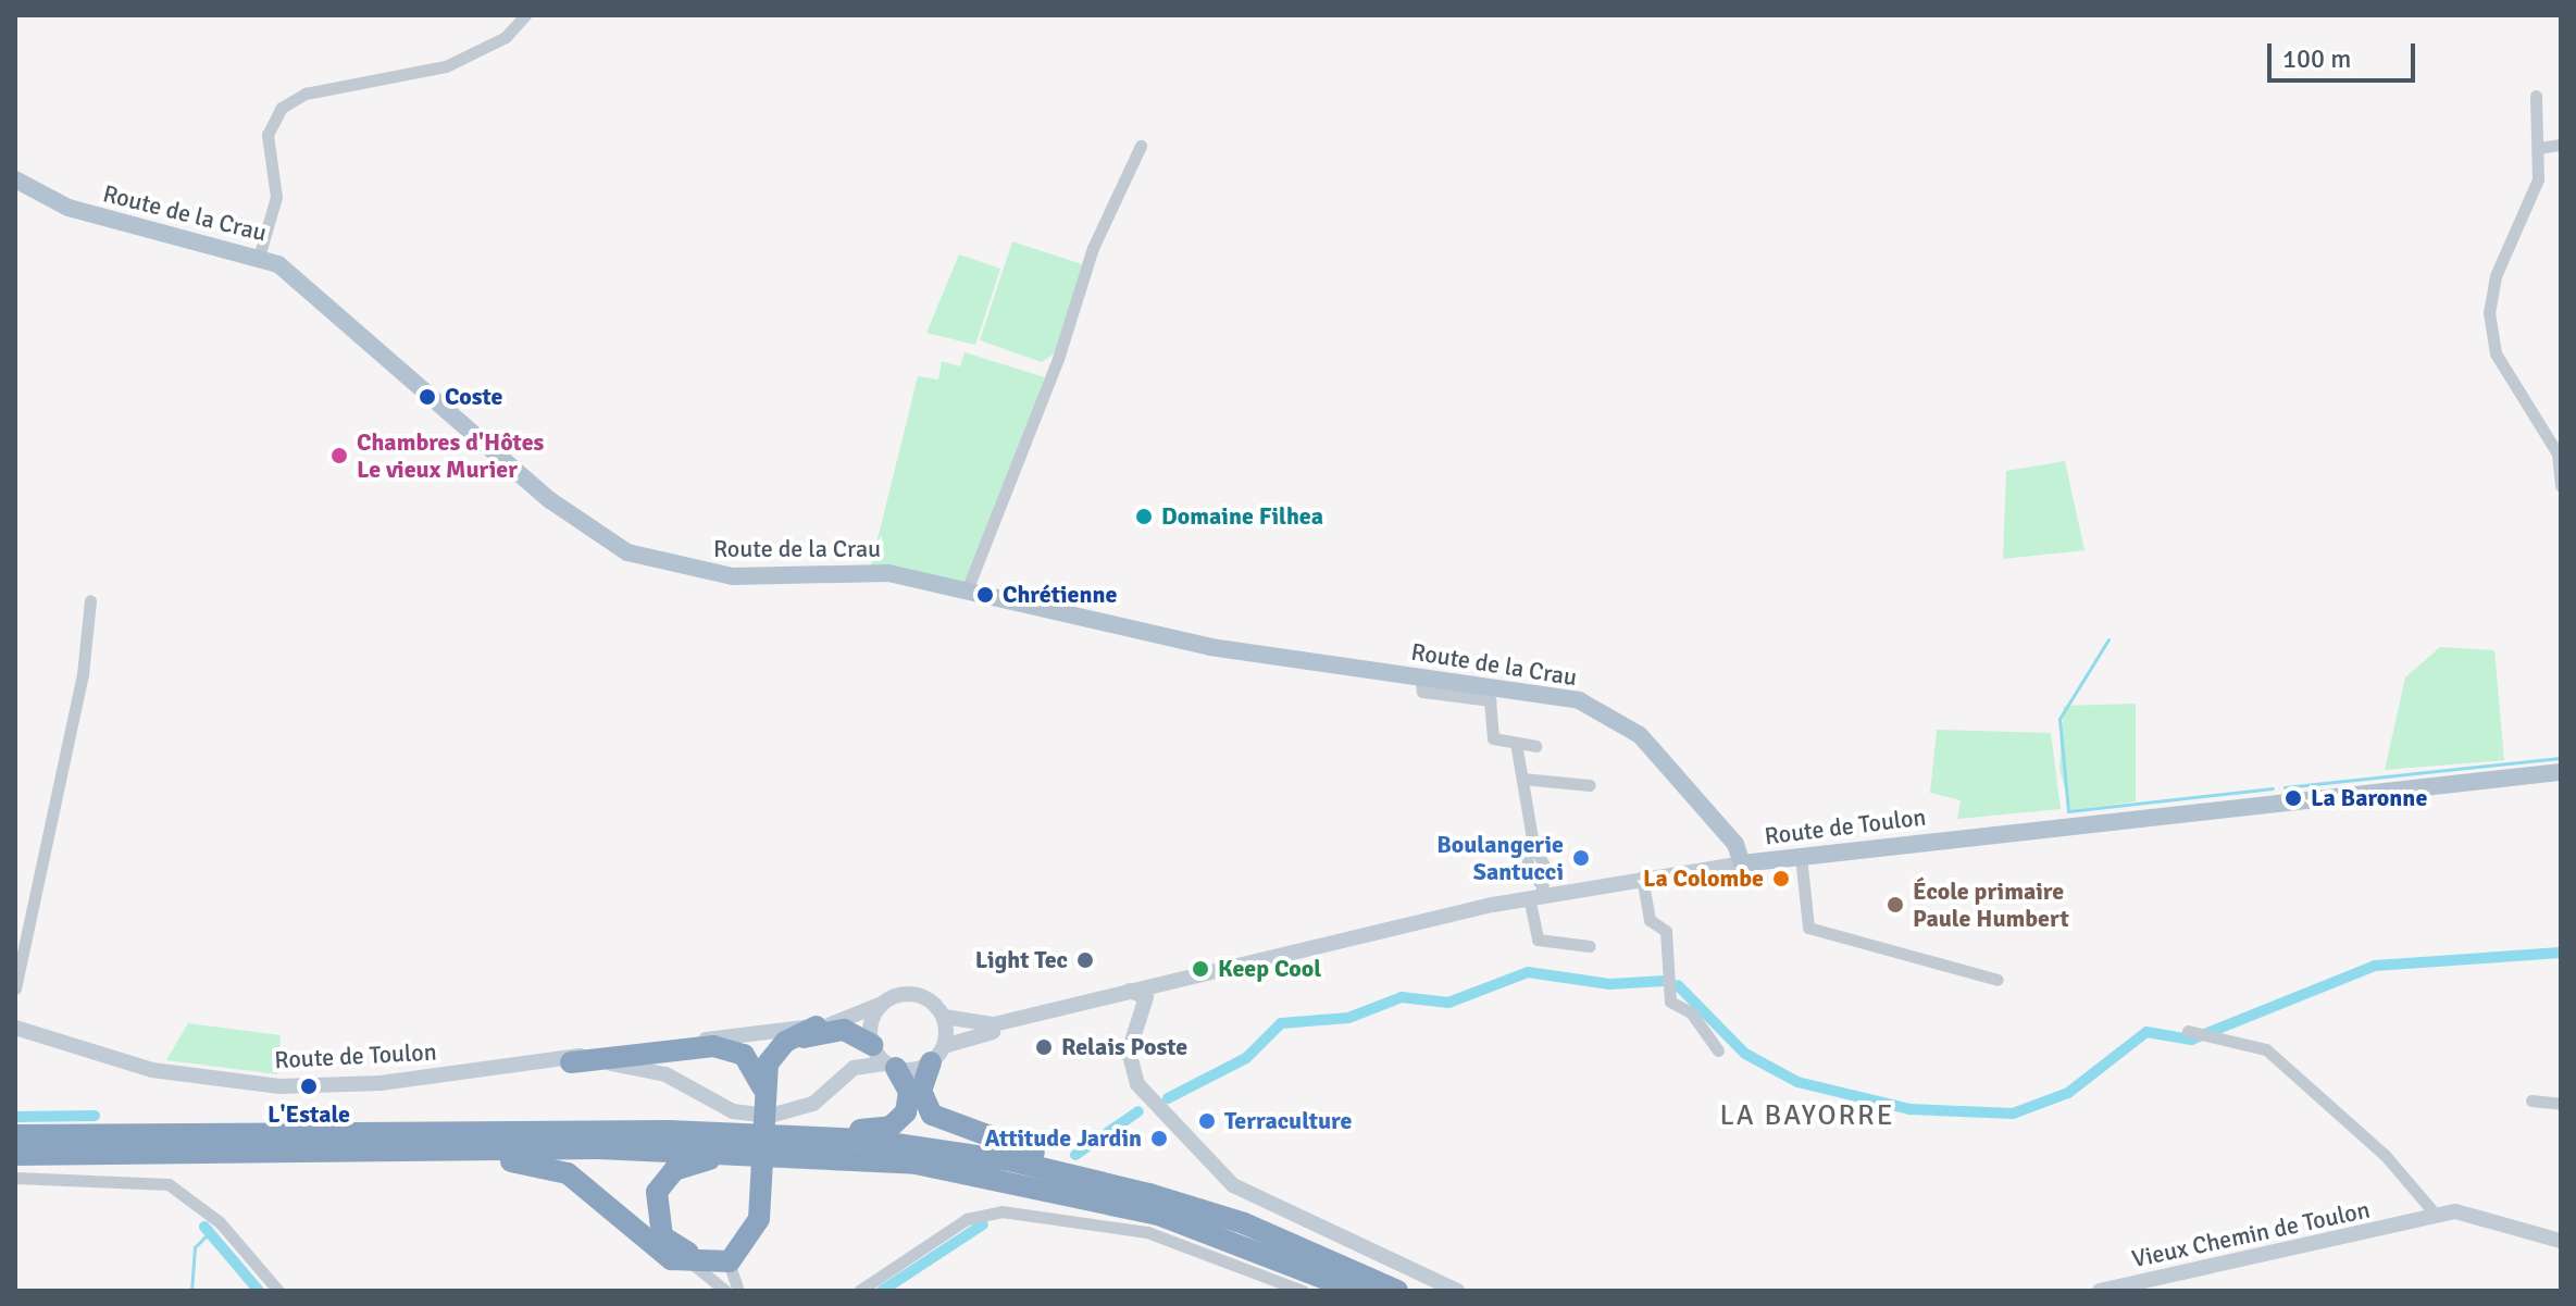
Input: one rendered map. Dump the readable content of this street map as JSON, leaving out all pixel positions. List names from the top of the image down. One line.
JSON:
{"streets":{"main road":["Route de la Crau","Route de Toulon","Vieux Chemin de Toulon"]},"crossings":[["Route de la Crau","Route de Toulon"]],"districts":["LA BAYORRE"],"places":["Coste","Chambres d'Hôtes Le vieux Murier","Domaine Filhea","Chrétienne","La Baronne","Boulangerie Santucci","La Colombe","École primaire Paule Humbert","Light Tec","Keep Cool","Relais Poste","L'Estale","Terraculture","Attitude Jardin"],"scale_bar":"100 m"}
